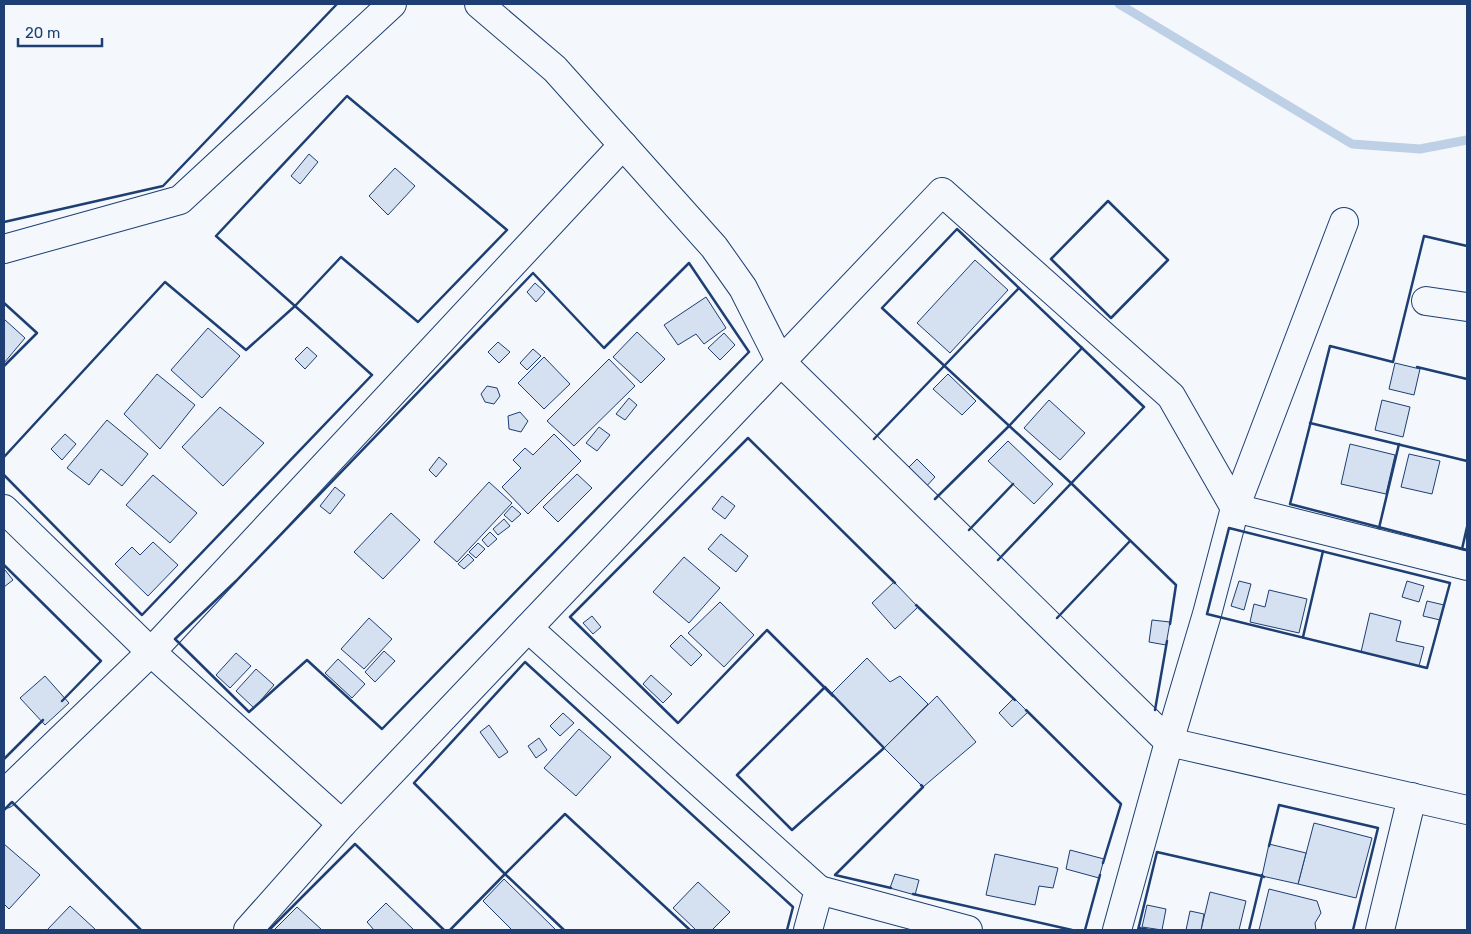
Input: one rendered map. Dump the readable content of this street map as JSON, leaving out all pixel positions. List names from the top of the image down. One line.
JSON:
{"scale_bar":"20 m"}
